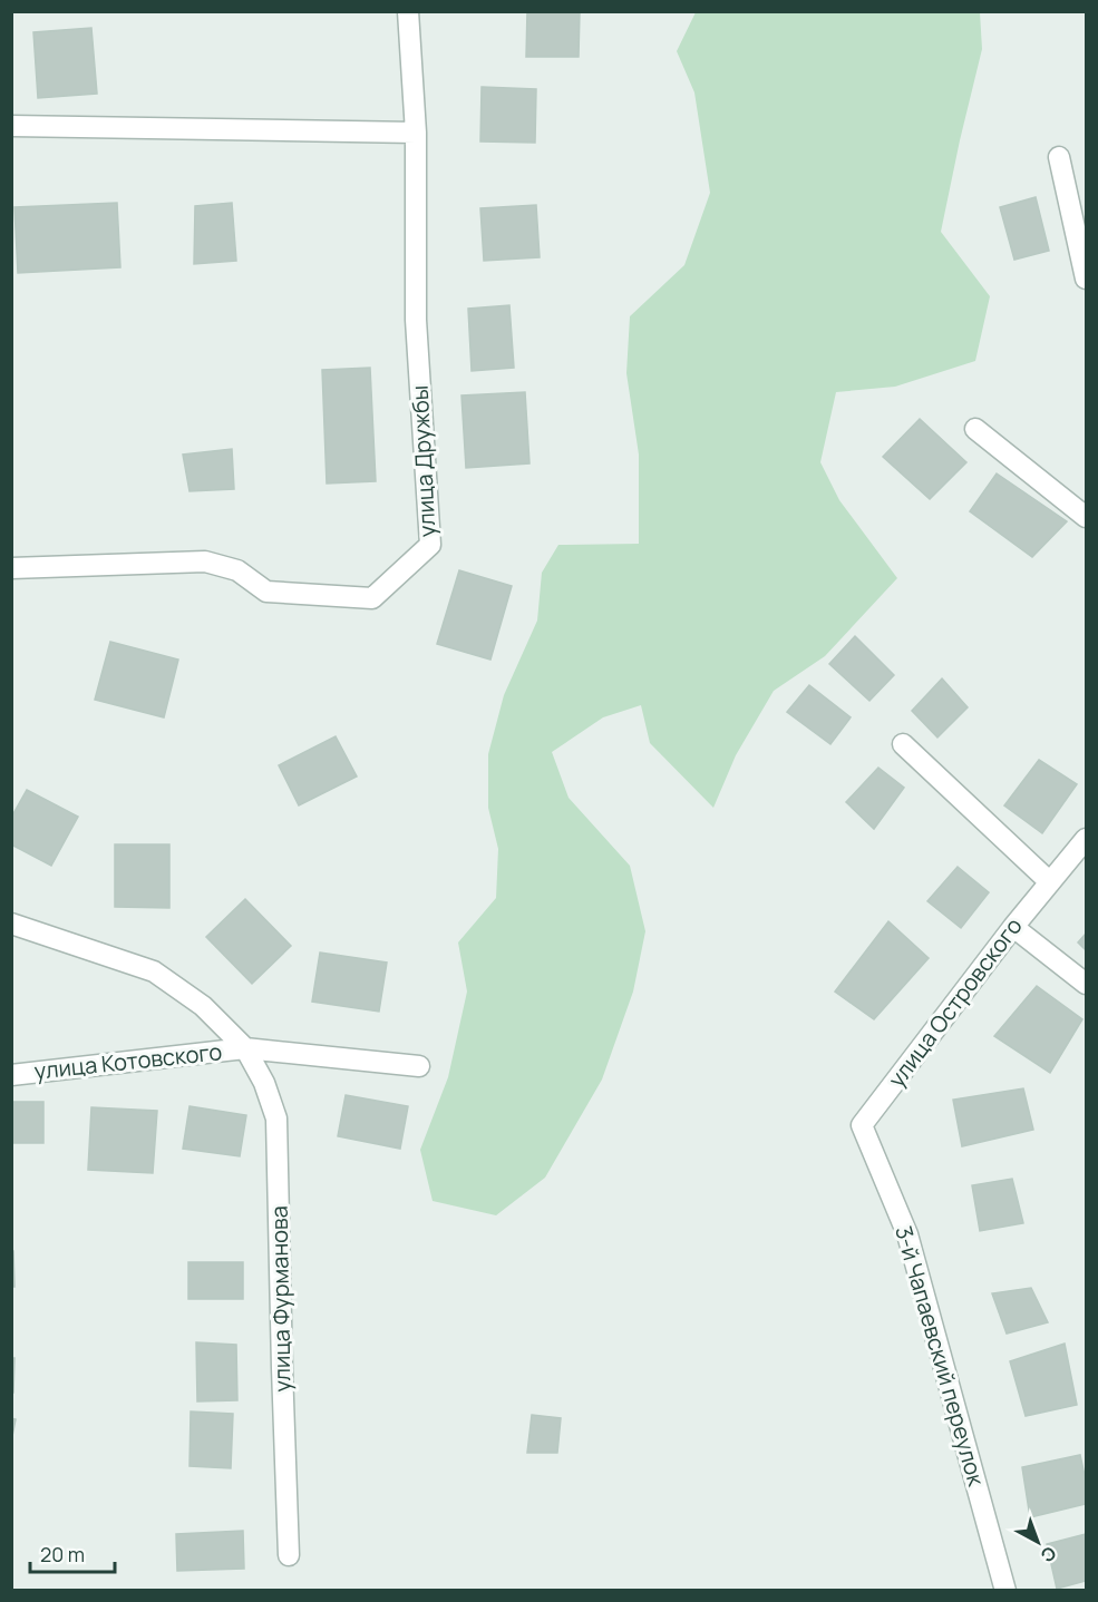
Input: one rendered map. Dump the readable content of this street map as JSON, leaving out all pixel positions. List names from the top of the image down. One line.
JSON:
{"streets":{"street":["улица Дружбы","улица Островского","улица Котовского","улица Фурманова","3-й Чапаевский переулок"]},"crossings":[["улица Островского","3-й Чапаевский переулок"],["улица Котовского","улица Фурманова"]],"scale_bar":"20 m","north":"bottom right"}
